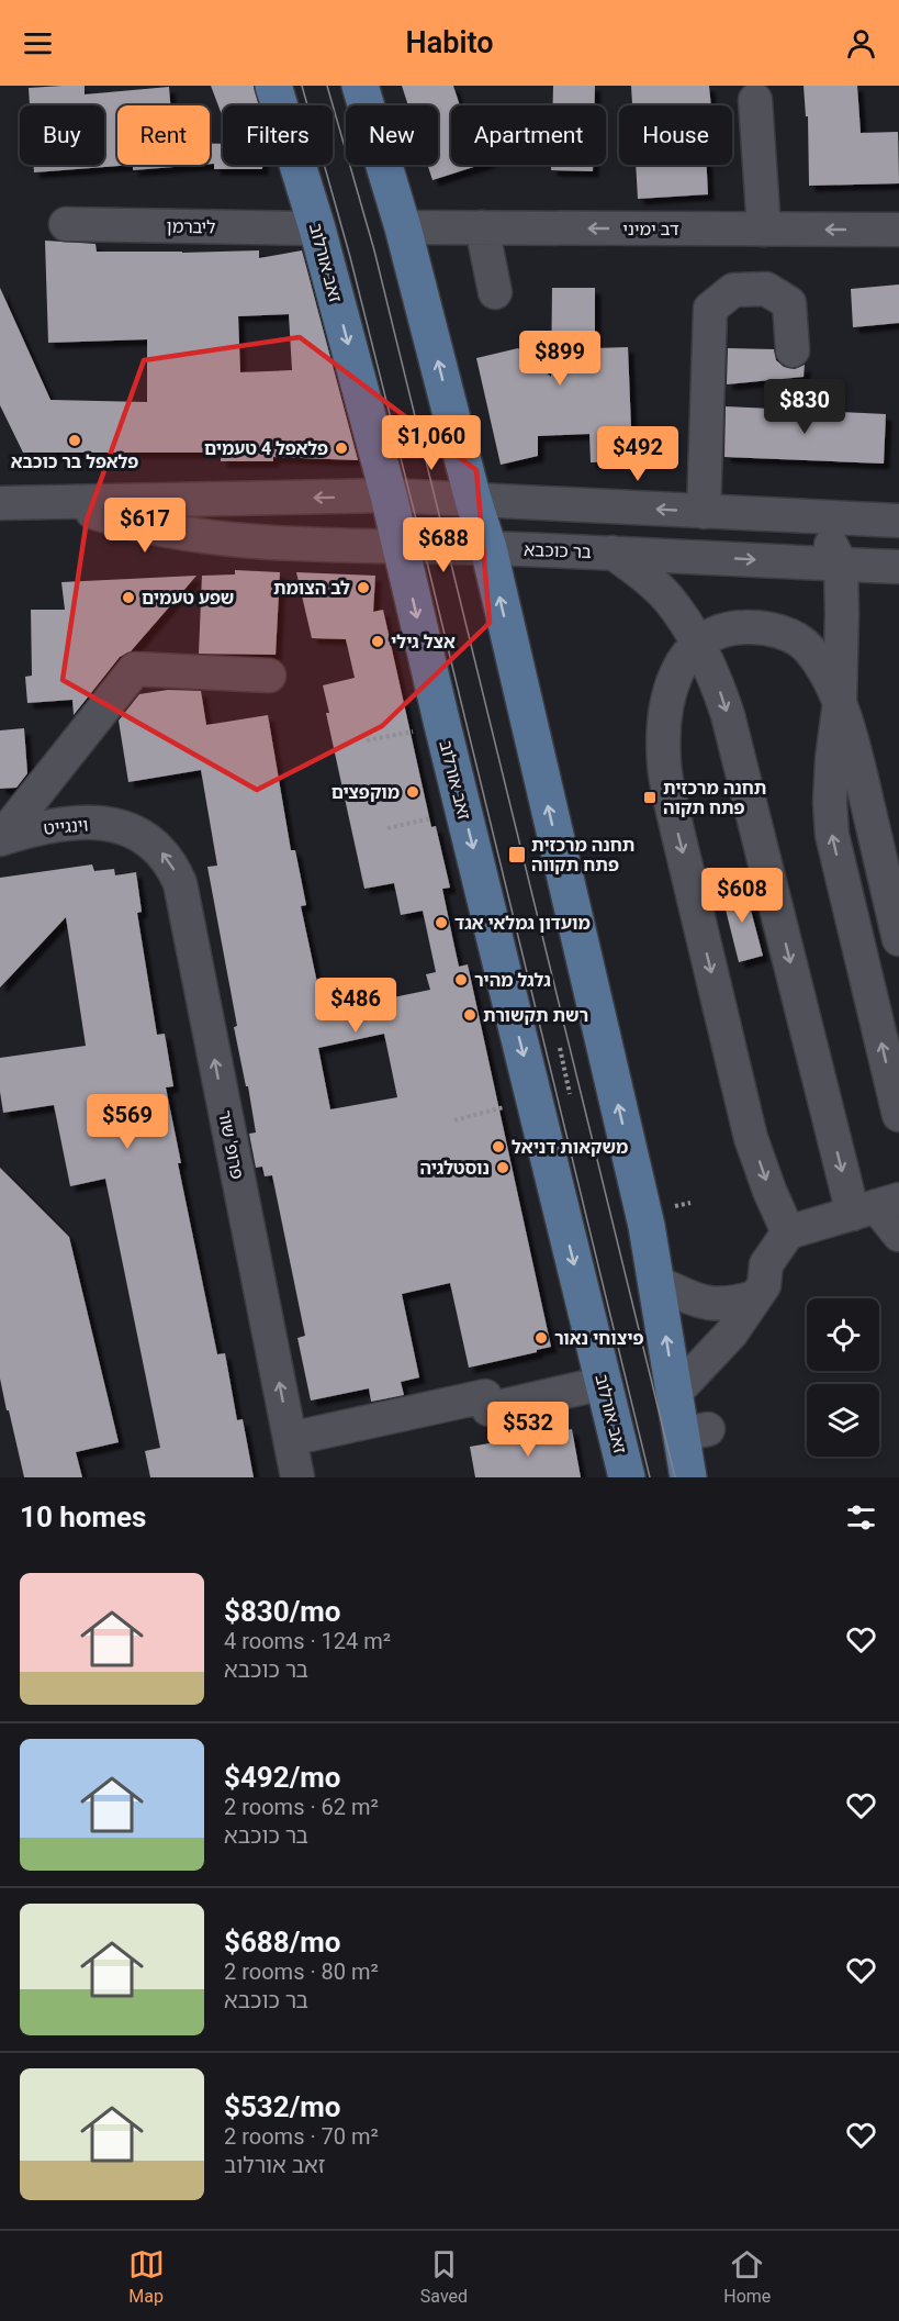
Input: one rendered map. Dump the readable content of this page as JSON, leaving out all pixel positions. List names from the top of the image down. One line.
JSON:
{"streets":{"main road":["זאב אורלוב"],"street":["ליברמן","דב ימיני","בר כוכבא","וינגייט","פרופ' שור"]},"crossings":[["ליברמן","זאב אורלוב"],["זאב אורלוב","בר כוכבא"],["וינגייט","פרופ' שור"]],"one_way":["דב ימיני","פרופ' שור"],"places":{"other":["פלאפל בר כוכבא","פלאפל 4 טעמים","לב הצומת","שפע טעמים","אצל גילי","מוקפצים","מועדון גמלאי אגד","גלגל מהיר","רשת תקשורת","משקאות דניאל","נוסטלגיה","פיצוחי נאור"],"transit":["תחנה מרכזית פתח תקוה","תחנה מרכזית פתח תקווה"]},"page":{"header":"Habito","chip":["Buy","Rent","Filters","New","Apartment","House"],"price":["$899","$830","$1,060","$492","$617","$688","$608","$486","$569","$532"],"heading":"10 homes","list":[{"name":"$830/mo","note":"4 rooms · 124 m² · בר כוכבא"},{"name":"$492/mo","note":"2 rooms · 62 m² · בר כוכבא"},{"name":"$688/mo","note":"2 rooms · 80 m² · בר כוכבא"},{"name":"$532/mo","note":"2 rooms · 70 m² · זאב אורלוב"}],"tabs":["Map","Saved","Home"]}}
